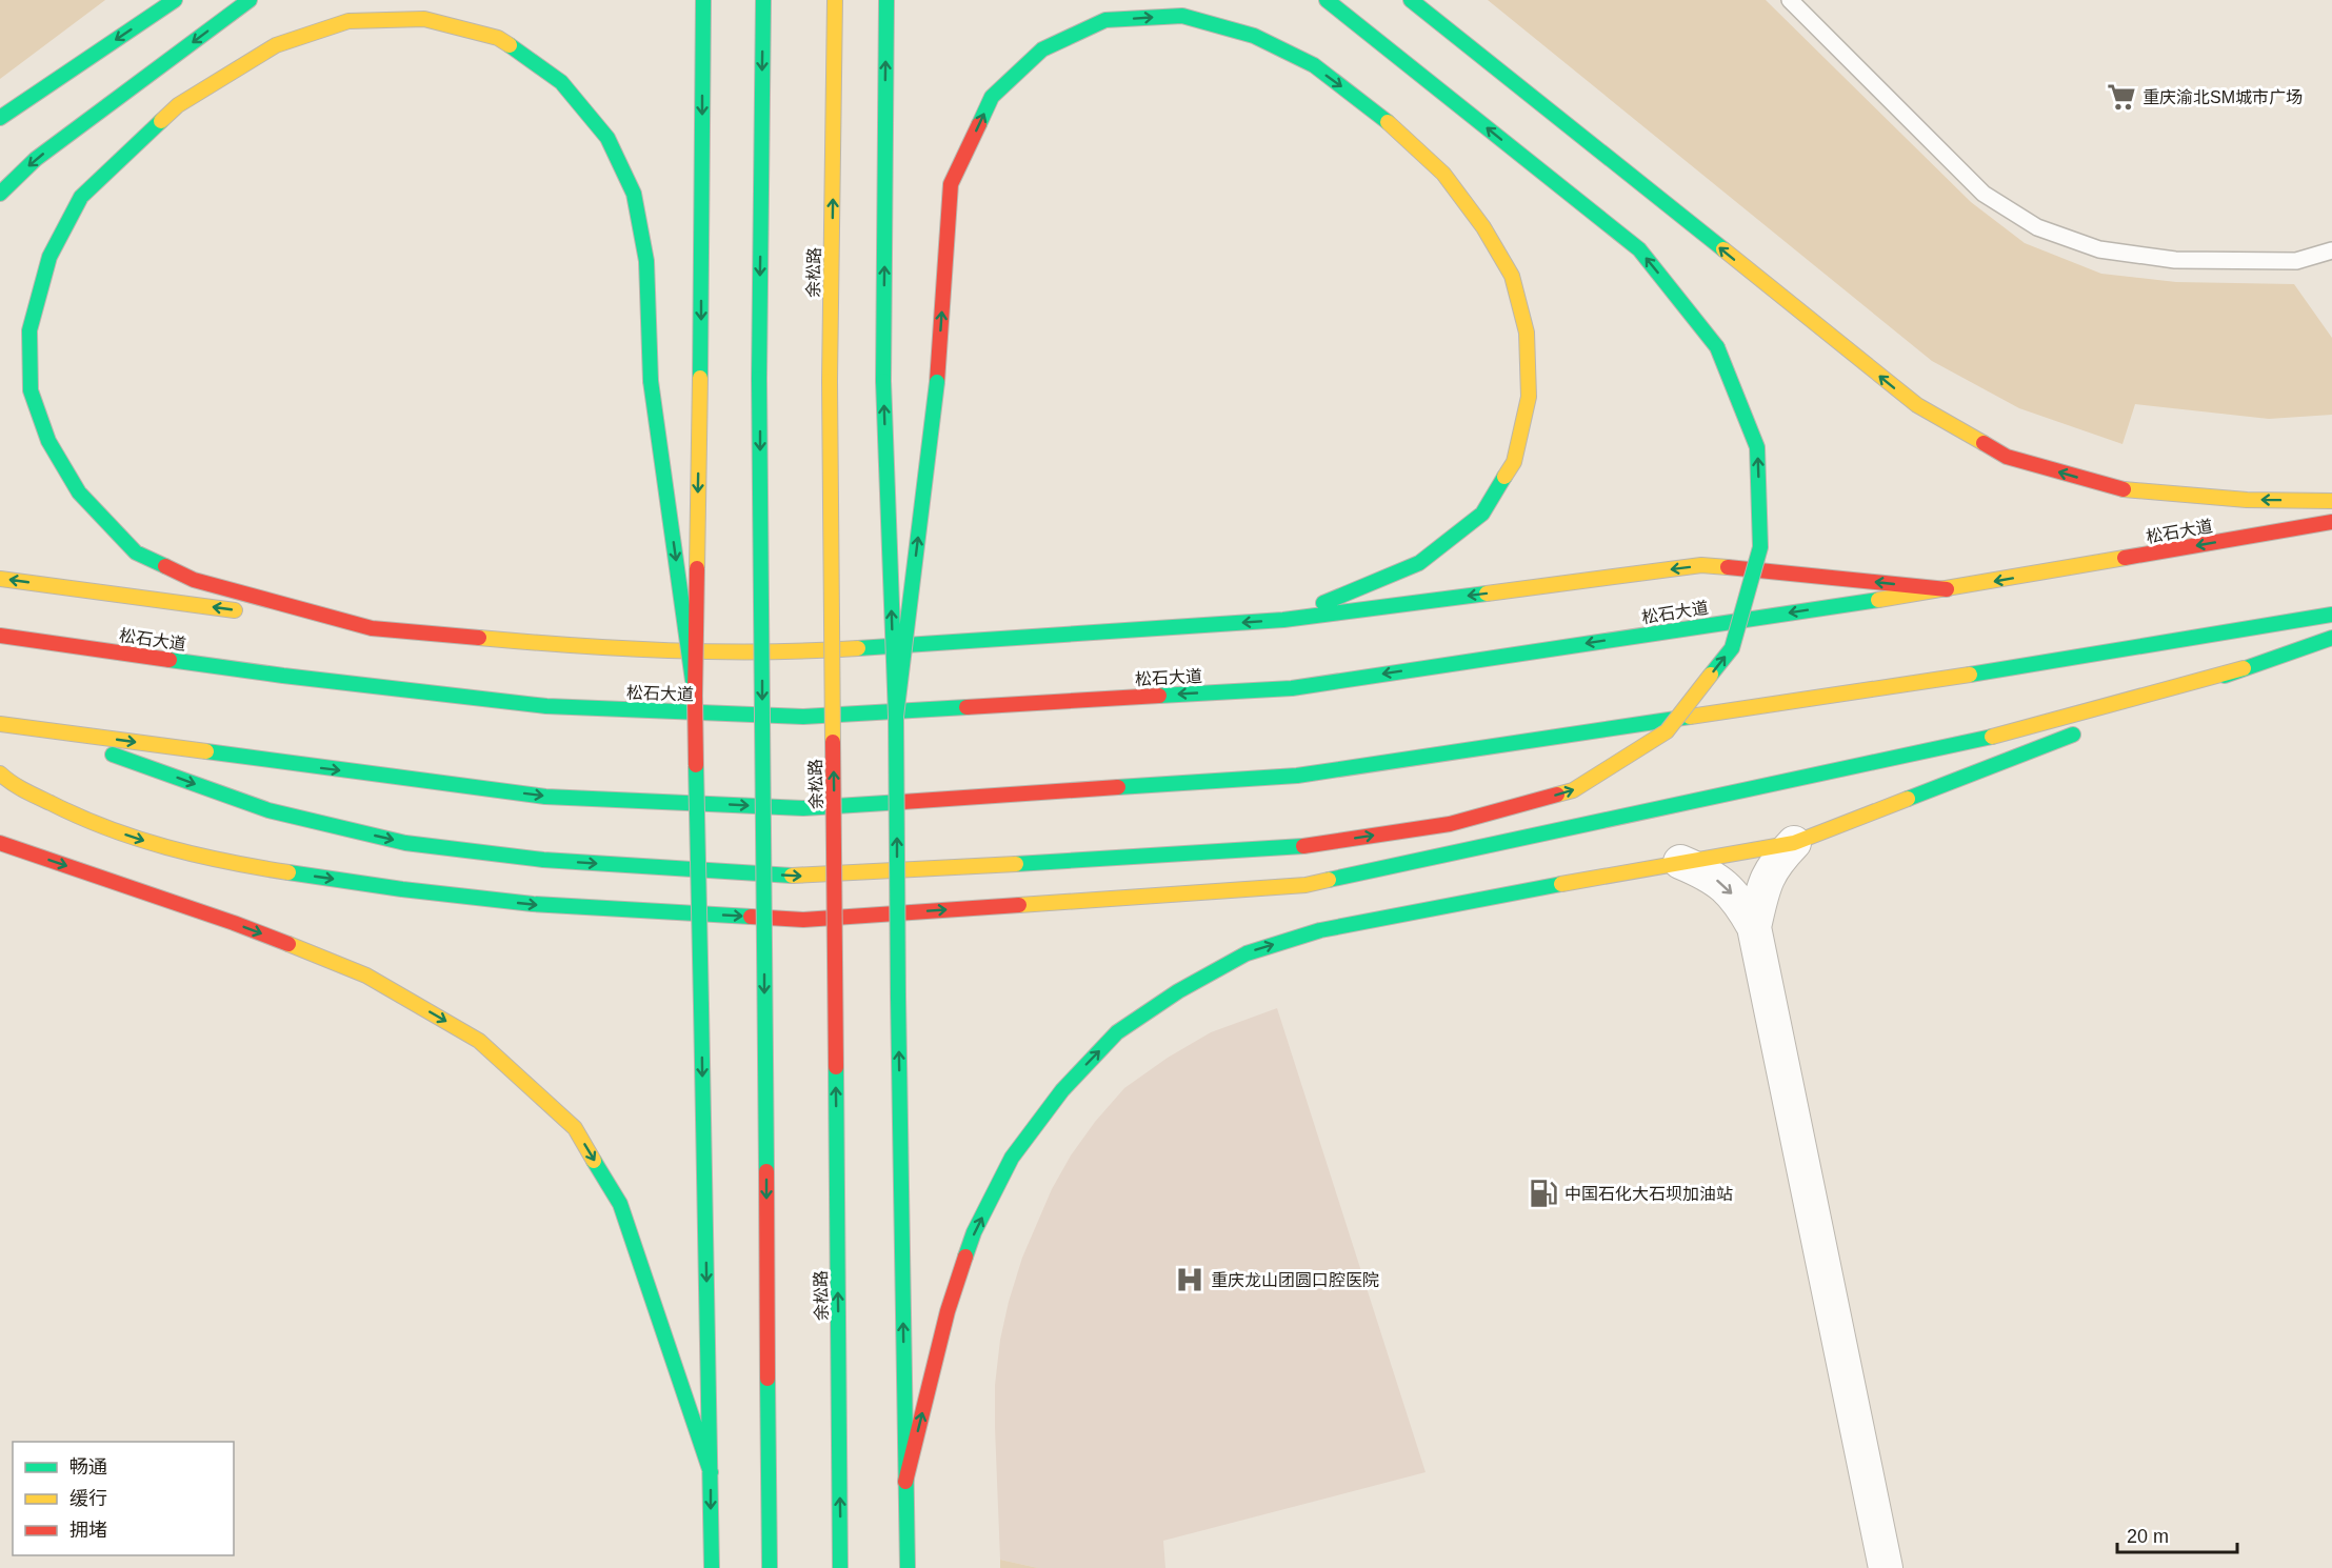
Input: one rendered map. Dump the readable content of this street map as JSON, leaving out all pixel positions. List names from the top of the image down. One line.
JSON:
{"streets":{"main road":["余松路","松石大道"]},"places":{"supermarket":["重庆渝北SM城市广场"],"fuel station":["中国石化大石坝加油站"],"hospital":["重庆龙山团圆口腔医院"]},"legend":["畅通","缓行","拥堵"],"scale_bar":"20 m"}
